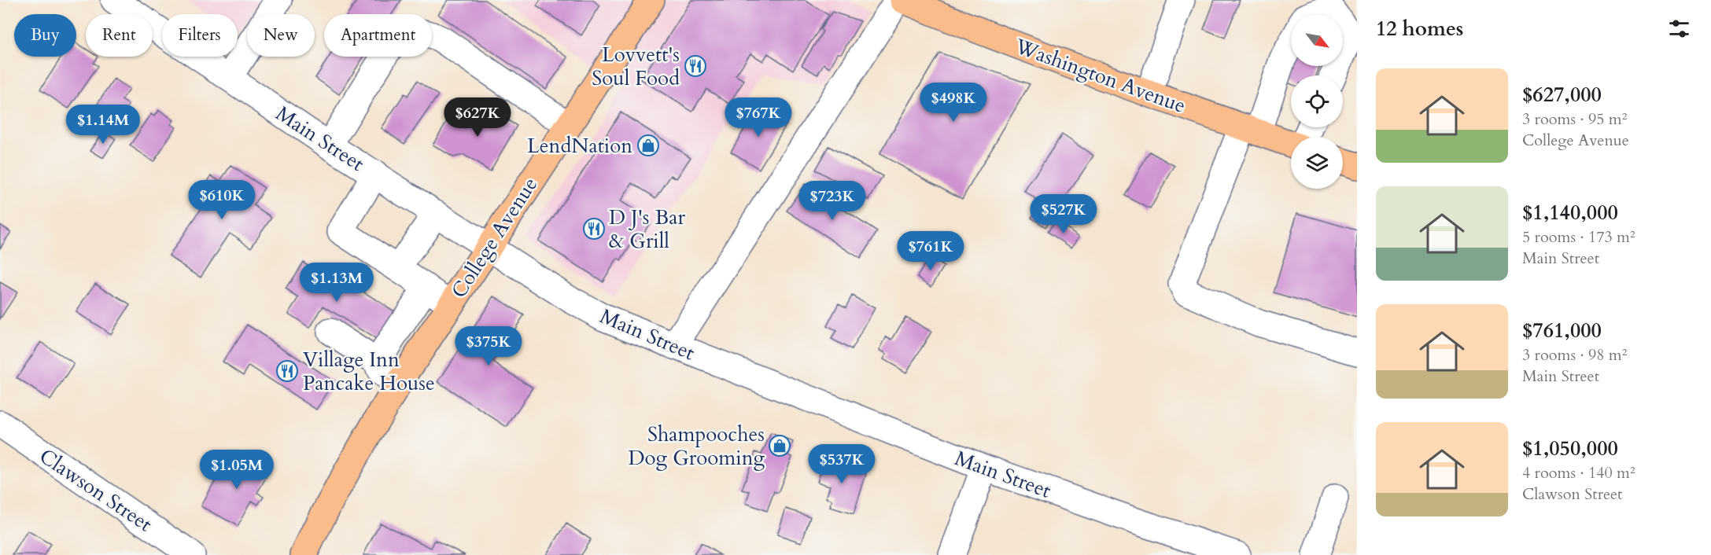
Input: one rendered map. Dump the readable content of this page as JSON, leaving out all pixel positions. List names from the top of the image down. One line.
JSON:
{"streets":{"main road":["Washington Avenue","College Avenue"],"street":["Main Street","Clawson Street"]},"crossings":[["Main Street","College Avenue"]],"places":{"restaurant":["Lovvett's Soul Food","D J's Bar & Grill","Village Inn Pancake House"],"shop":["LendNation","Shampooches Dog Grooming"]},"north":"bottom right","page":{"heading":"12 homes","chip":["Buy","Rent","Filters","New","Apartment"],"list":[{"name":"$627,000","note":"3 rooms · 95 m² · College Avenue"},{"name":"$1,140,000","note":"5 rooms · 173 m² · Main Street"},{"name":"$761,000","note":"3 rooms · 98 m² · Main Street"},{"name":"$1,050,000","note":"4 rooms · 140 m² · Clawson Street"}],"price":["$498K","$627K","$767K","$1.14M","$610K","$723K","$527K","$761K","$1.13M","$375K","$537K","$1.05M"]}}
